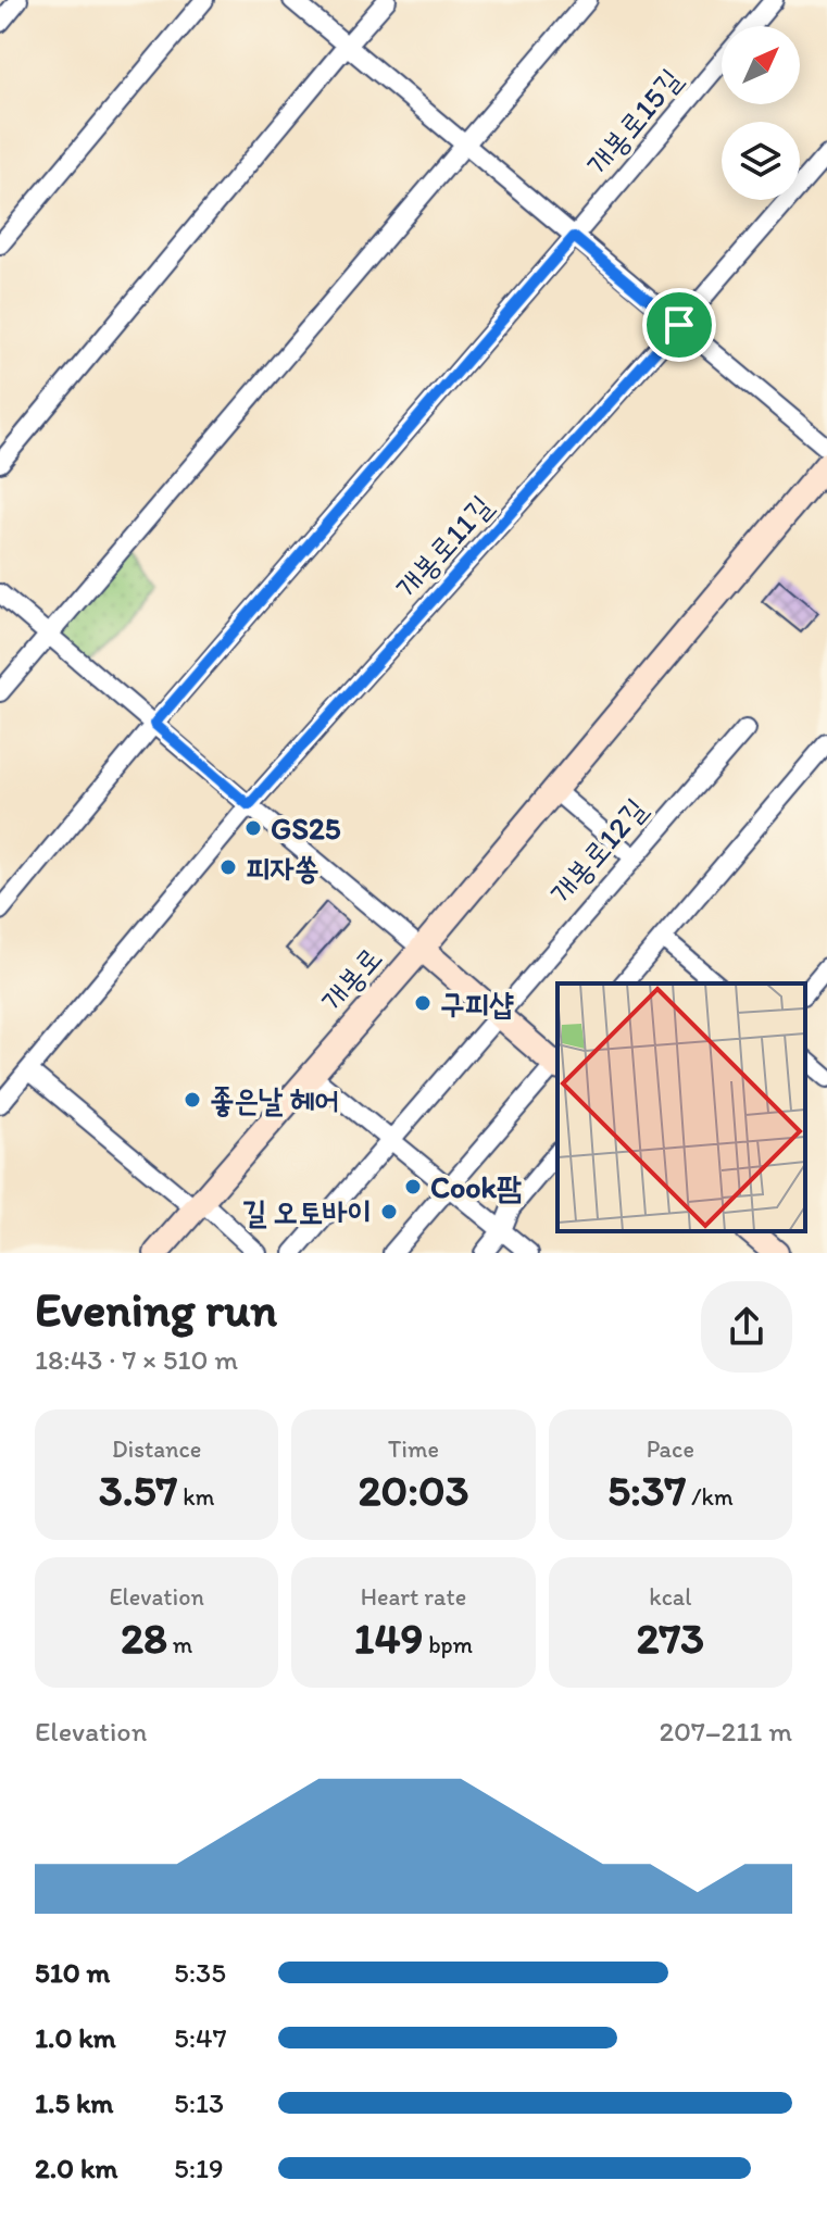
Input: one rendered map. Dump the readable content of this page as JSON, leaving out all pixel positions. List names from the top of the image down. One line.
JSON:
{"streets":{"main road":["개봉로"],"street":["개봉로15길","개봉로11길","개봉로12길"]},"places":["GS25","피자쏭","구피샵","좋은날 헤어","Cook팜","길 오토바이"],"north":"top right","page":{"heading":["Evening run","18:43 · 7 × 510 m"],"stats":[["Distance","3.57 km"],["Time","20:03"],["Pace","5:37 /km"],["Elevation","28 m"],["Heart rate","149 bpm"],["kcal","273"]],"chart":["Elevation","207–211 m"],"list":[{"name":"510 m","note":"5:35"},{"name":"1.0 km","note":"5:47"},{"name":"1.5 km","note":"5:13"},{"name":"2.0 km","note":"5:19"}]}}
